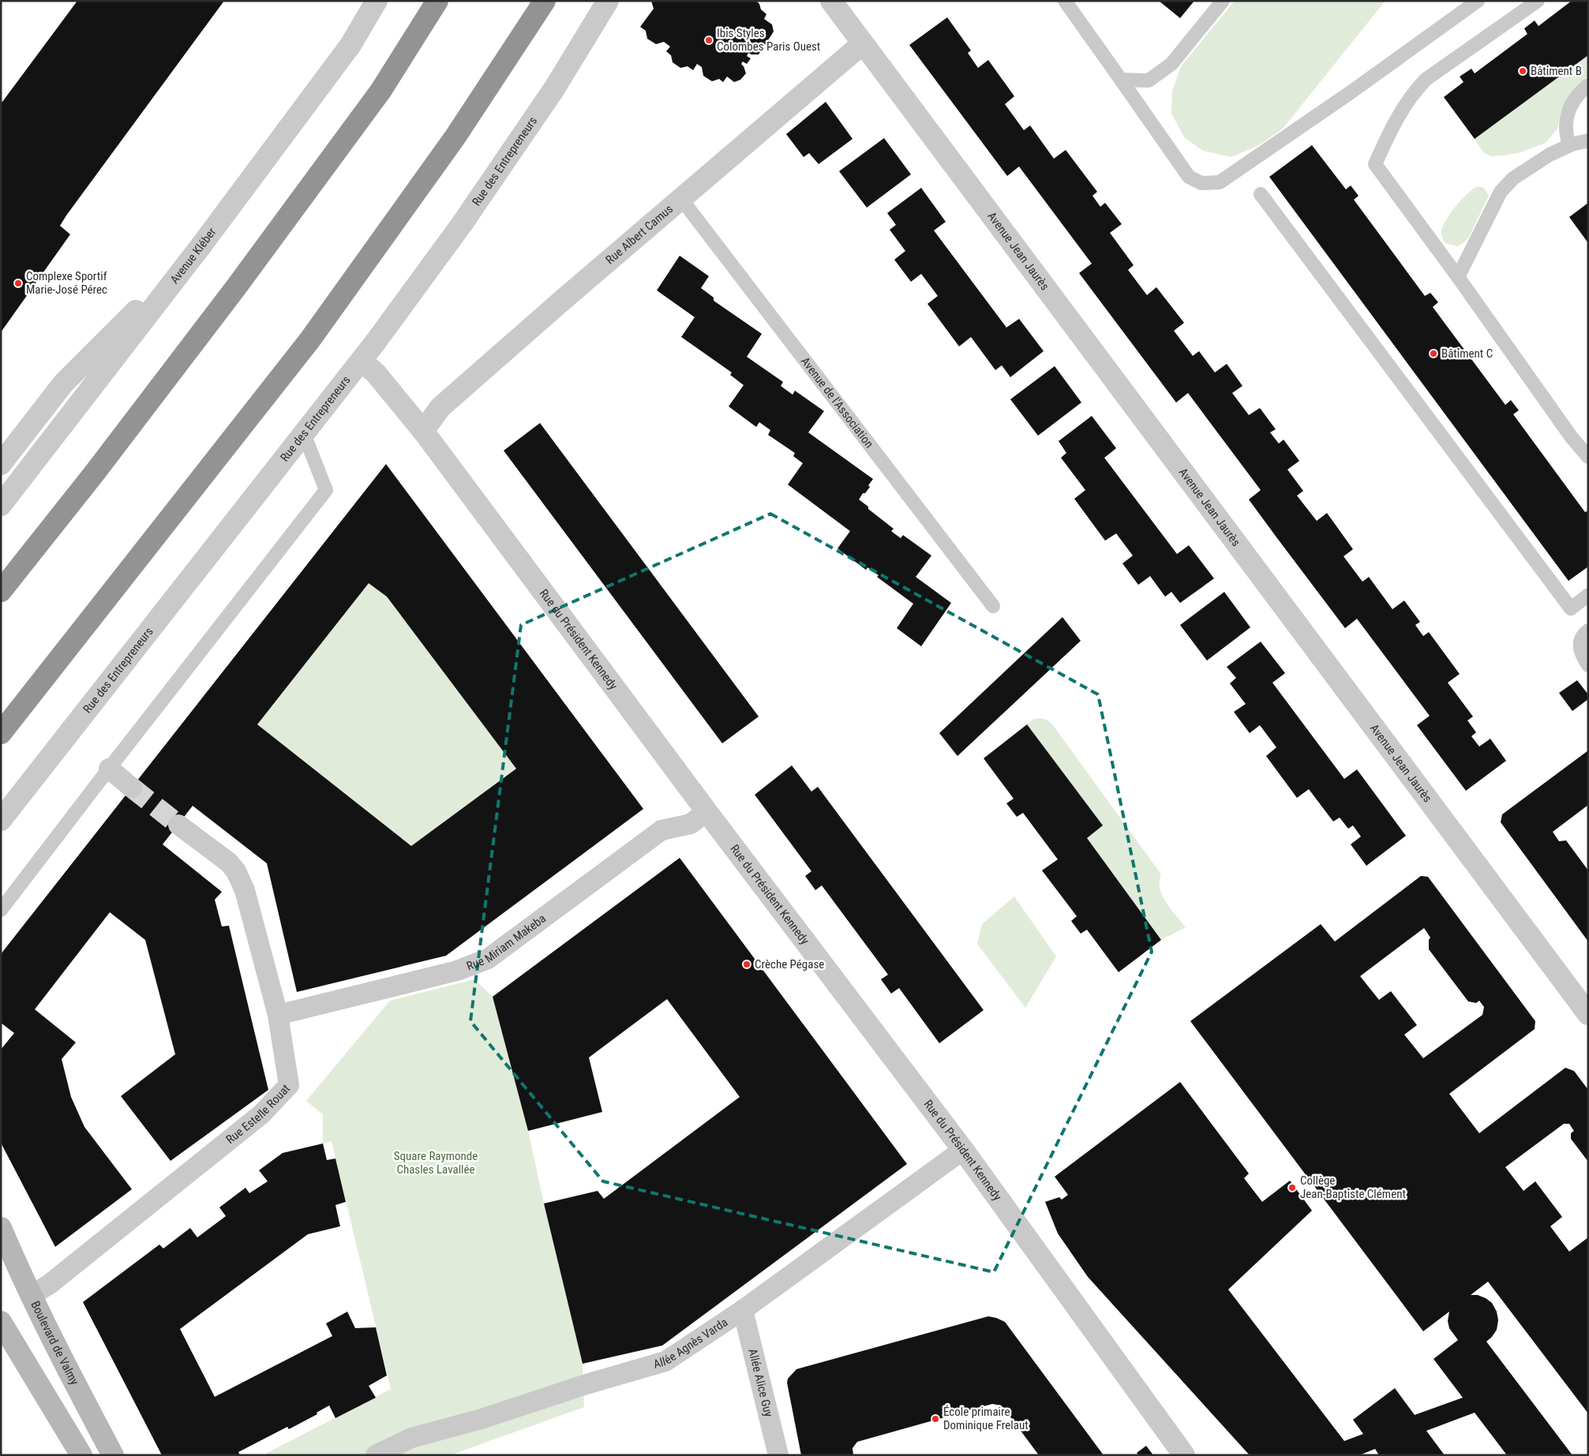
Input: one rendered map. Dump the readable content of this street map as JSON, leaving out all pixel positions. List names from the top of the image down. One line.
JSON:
{"streets":{"main road":["Boulevard de Valmy"],"street":["Rue des Entrepreneurs","Rue Albert Camus","Avenue Jean Jaurès","Avenue Kléber","Rue du Président Kennedy","Rue Miriam Makeba","Rue Estelle Rouat","Allée Agnès Varda","Allée Alice Guy"],"lane":["Avenue de l'Association"]},"crossings":[["Rue des Entrepreneurs","Rue du Président Kennedy"],["Rue Albert Camus","Avenue Jean Jaurès"],["Rue Albert Camus","Avenue de l'Association"],["Rue Albert Camus","Rue du Président Kennedy"],["Rue du Président Kennedy","Rue Miriam Makeba"],["Rue du Président Kennedy","Allée Agnès Varda"],["Rue Miriam Makeba","Rue Estelle Rouat"],["Rue Estelle Rouat","Boulevard de Valmy"],["Allée Agnès Varda","Allée Alice Guy"]],"parks":["Square Raymonde Chasles Lavallée"],"places":["Ibis Styles Colombes Paris Ouest","Bâtiment B","Complexe Sportif Marie-José Pérec","Bâtiment C","Crèche Pégase","Collège Jean-Baptiste Clément","École primaire Dominique Frelaut"]}
